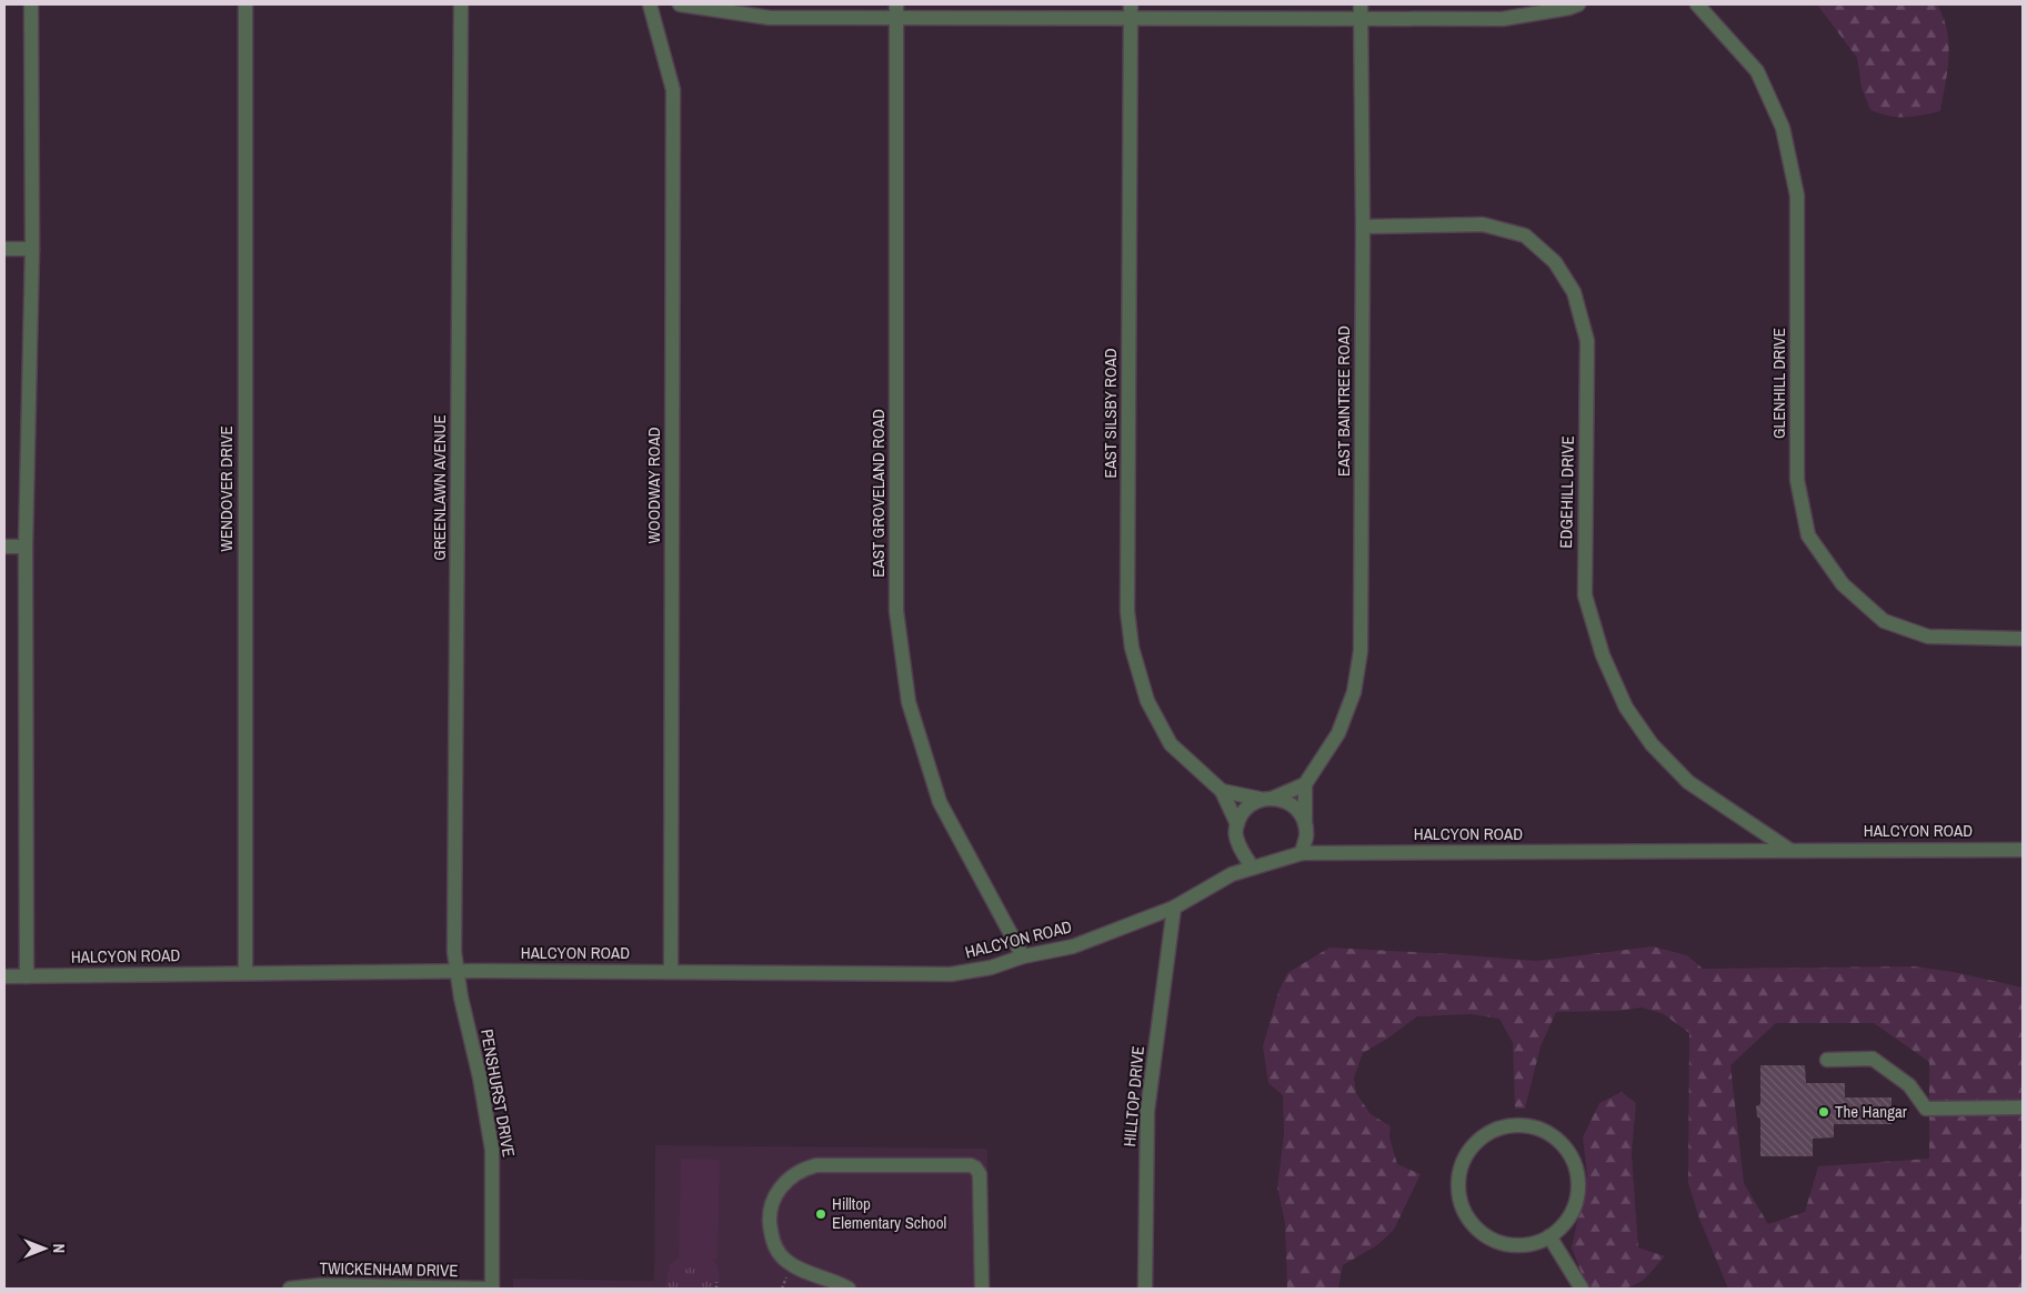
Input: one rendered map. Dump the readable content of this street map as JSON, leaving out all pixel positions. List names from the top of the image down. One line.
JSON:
{"streets":{"street":["GLENHILL DRIVE","EAST BAINTREE ROAD","EAST SILSBY ROAD","WOODWAY ROAD","GREENLAWN AVENUE","WENDOVER DRIVE","EDGEHILL DRIVE","EAST GROVELAND ROAD","HALCYON ROAD","PENSHURST DRIVE","HILLTOP DRIVE","TWICKENHAM DRIVE"]},"crossings":[["EAST BAINTREE ROAD","EDGEHILL DRIVE"],["EAST SILSBY ROAD","HALCYON ROAD"],["WOODWAY ROAD","HALCYON ROAD"],["GREENLAWN AVENUE","HALCYON ROAD"],["GREENLAWN AVENUE","PENSHURST DRIVE"],["WENDOVER DRIVE","HALCYON ROAD"],["EDGEHILL DRIVE","HALCYON ROAD"],["EAST GROVELAND ROAD","HALCYON ROAD"],["HALCYON ROAD","PENSHURST DRIVE"],["HALCYON ROAD","HILLTOP DRIVE"]],"places":["The Hangar","Hilltop Elementary School"],"north":"right"}
